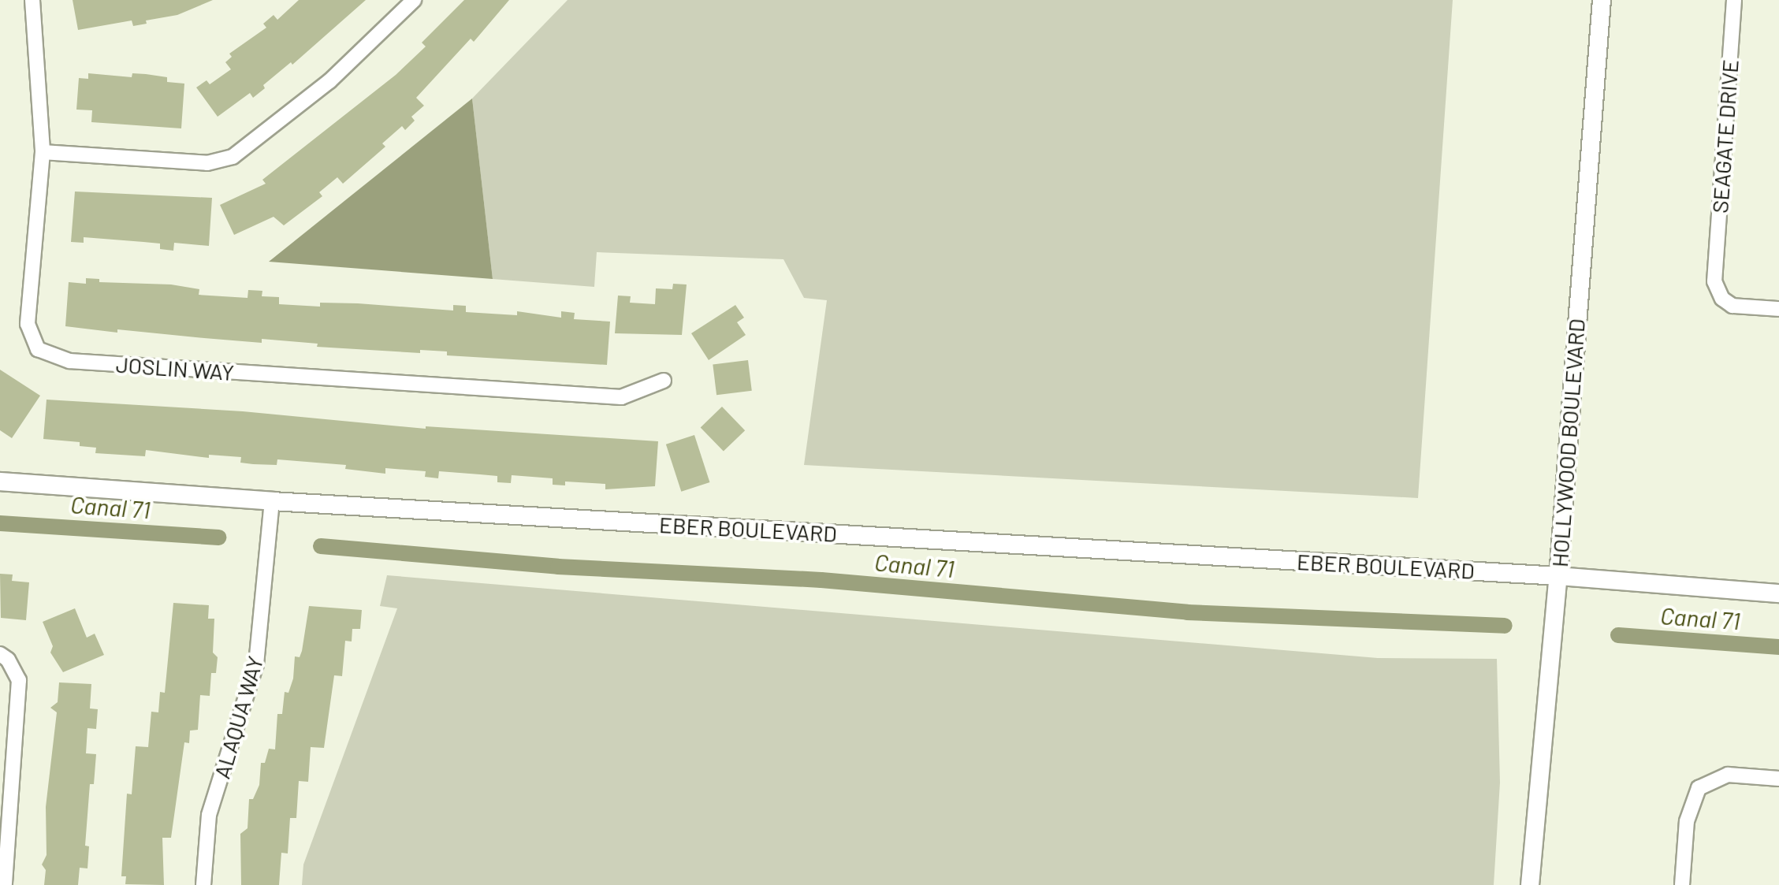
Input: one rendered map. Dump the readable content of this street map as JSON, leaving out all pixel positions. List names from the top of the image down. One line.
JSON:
{"streets":{"street":["SEAGATE DRIVE","JOSLIN WAY","HOLLYWOOD BOULEVARD","EBER BOULEVARD","ALAQUA WAY"]},"crossings":[["HOLLYWOOD BOULEVARD","EBER BOULEVARD"],["EBER BOULEVARD","ALAQUA WAY"]],"water":["Canal 71"]}
